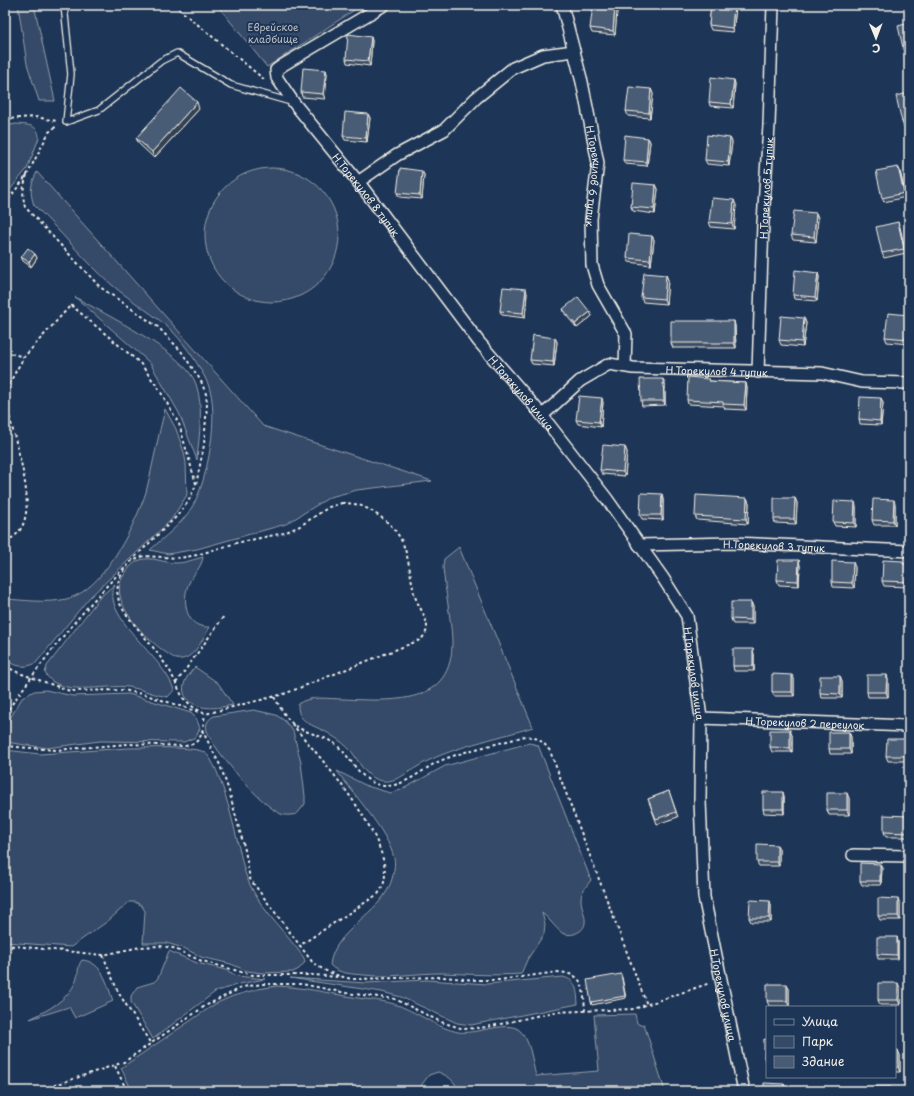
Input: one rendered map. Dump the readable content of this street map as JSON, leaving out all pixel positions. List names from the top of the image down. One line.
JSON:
{"streets":{"street":["Н.Торекулов 6 тупик","Н.Торекулов 5 тупик","Н.Торекулов 8 тупик","Н.Торекулов 4 тупик","Н.Торекулов улица","Н.Торекулов 3 тупик","Н.Торекулов 2 переулок"]},"crossings":[["Н.Торекулов 6 тупик","Н.Торекулов 4 тупик"],["Н.Торекулов 5 тупик","Н.Торекулов 4 тупик"],["Н.Торекулов 8 тупик","Н.Торекулов улица"],["Н.Торекулов 4 тупик","Н.Торекулов улица"],["Н.Торекулов улица","Н.Торекулов 3 тупик"],["Н.Торекулов улица","Н.Торекулов 2 переулок"]],"parks":["Еврейское кладбище"],"legend":["Улица","Парк","Здание"],"north":"bottom"}
